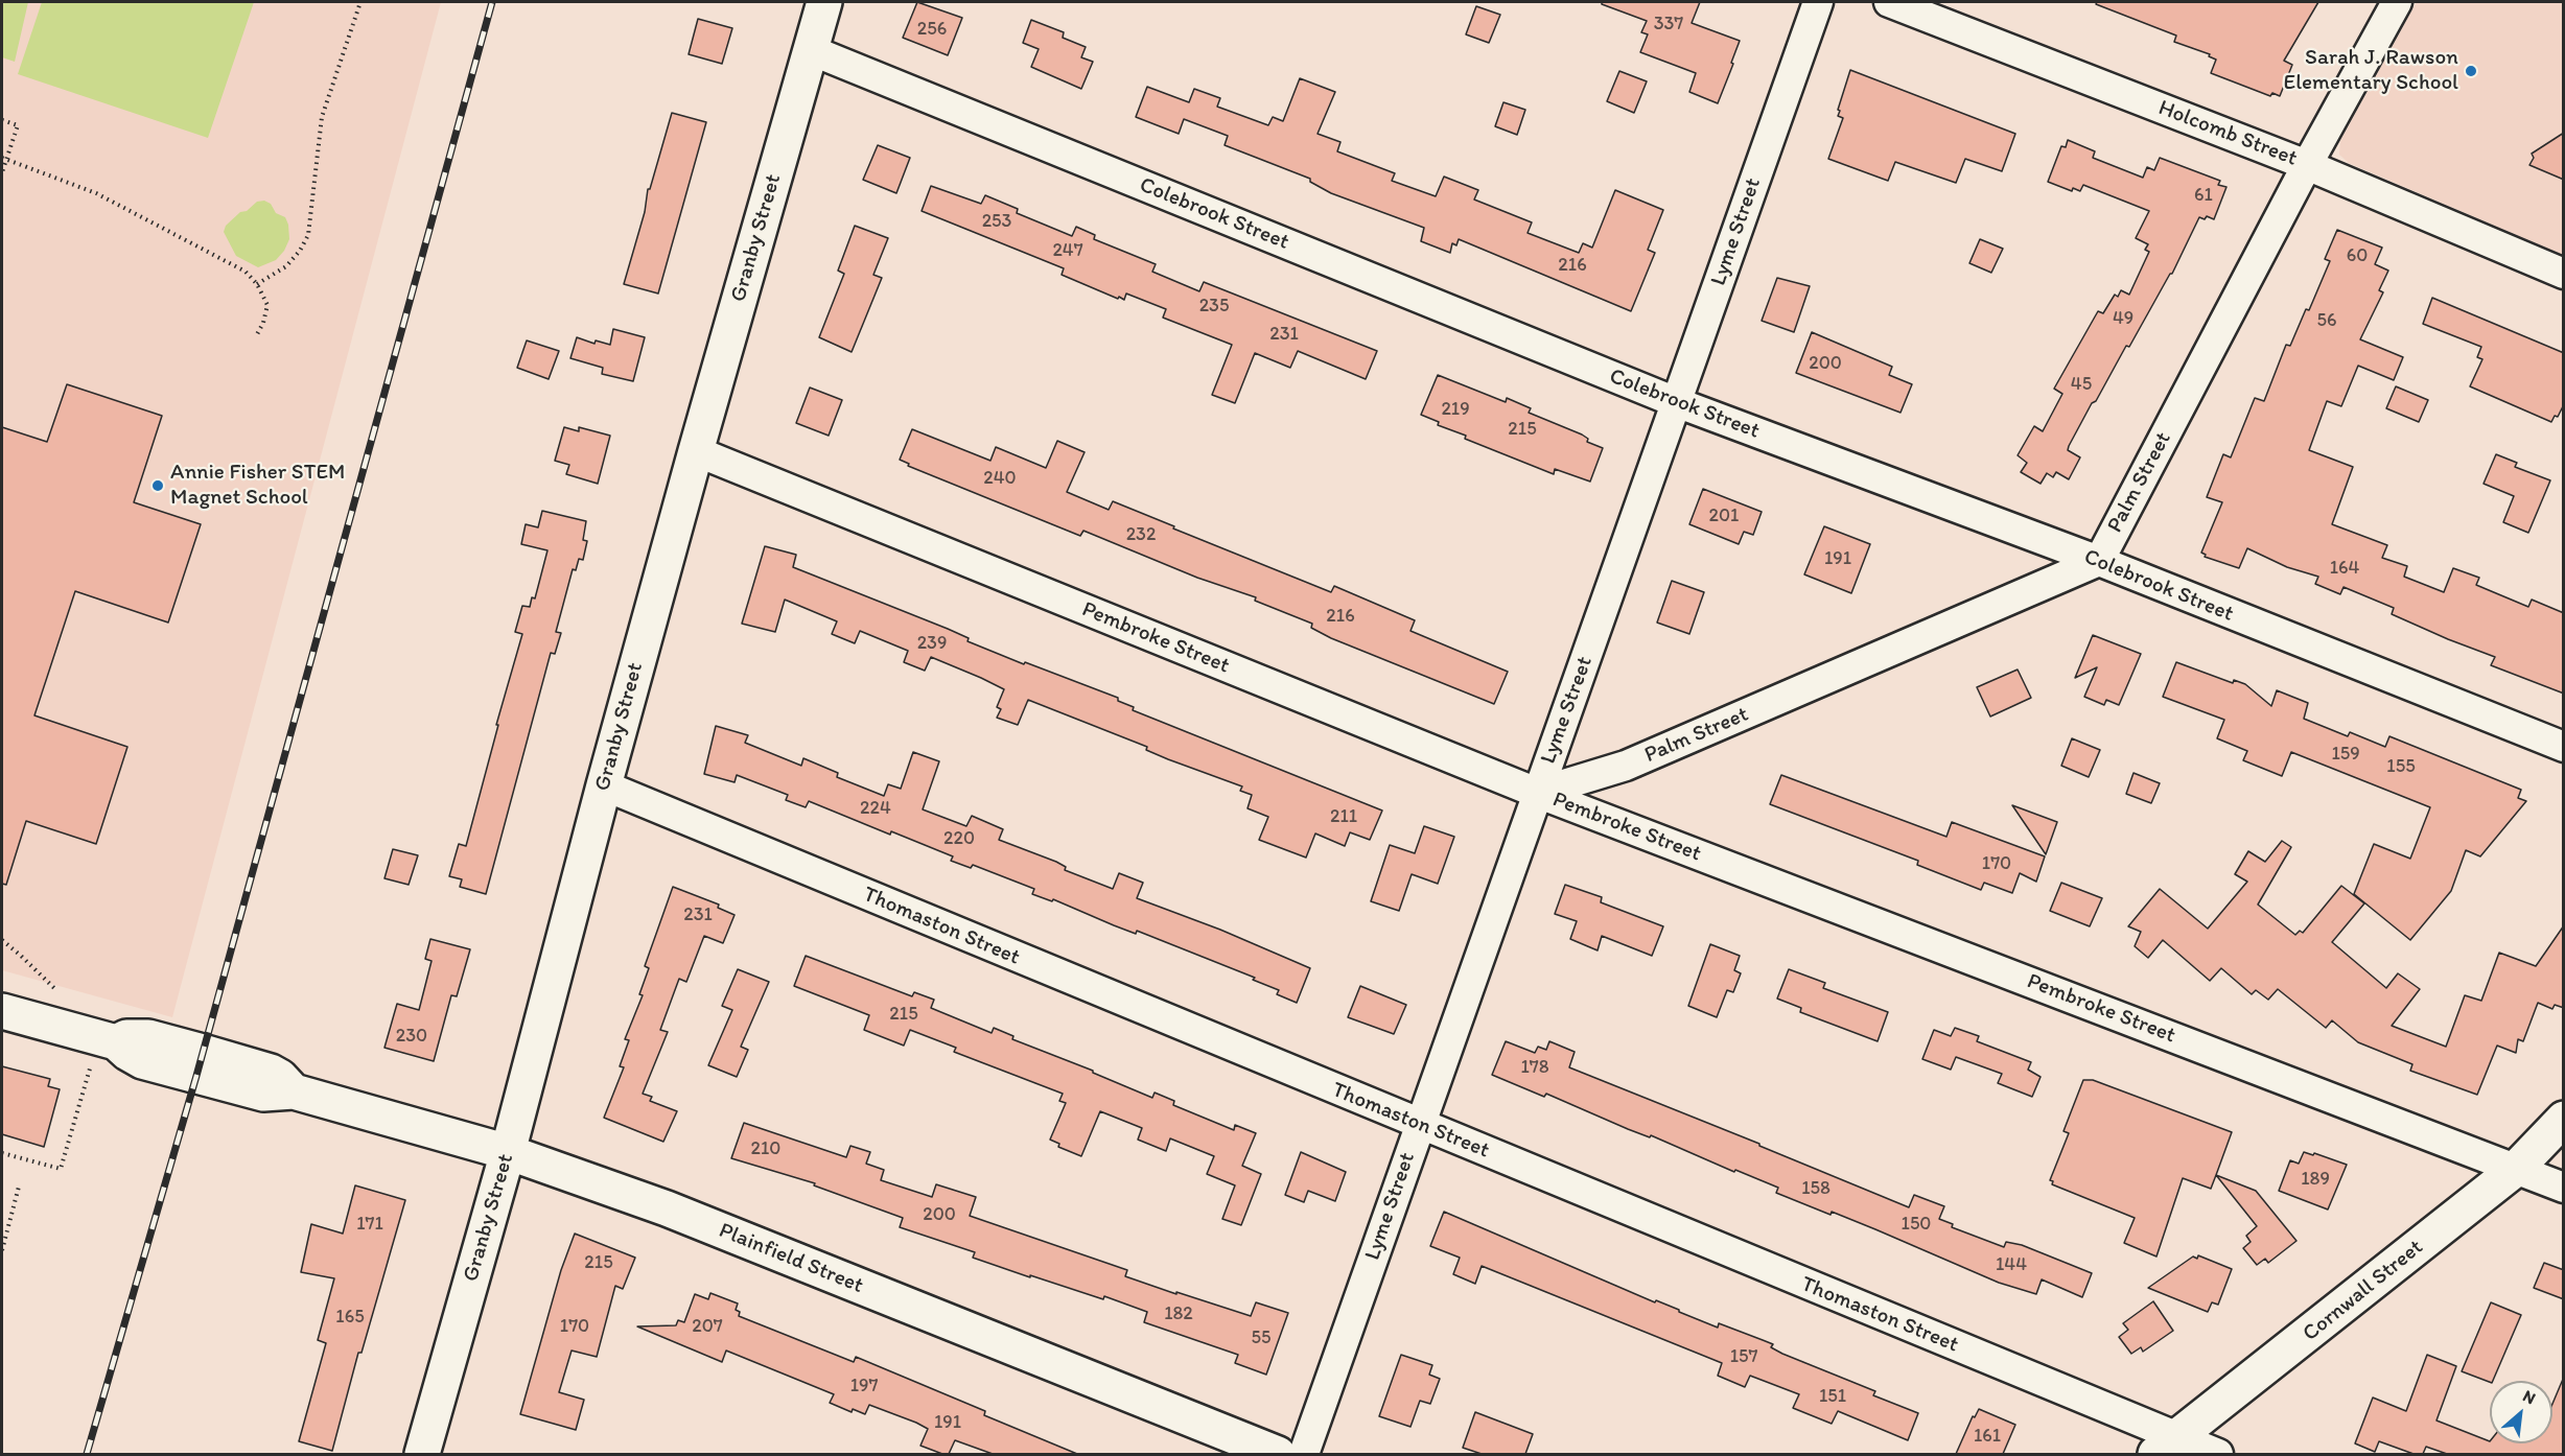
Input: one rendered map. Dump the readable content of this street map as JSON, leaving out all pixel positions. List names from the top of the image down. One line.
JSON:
{"streets":{"street":["Holcomb Street","Colebrook Street","Lyme Street","Granby Street","Palm Street","Pembroke Street","Thomaston Street","Plainfield Street","Cornwall Street"]},"crossings":[["Holcomb Street","Palm Street"],["Colebrook Street","Lyme Street"],["Colebrook Street","Granby Street"],["Colebrook Street","Palm Street"],["Lyme Street","Palm Street"],["Lyme Street","Pembroke Street"],["Lyme Street","Thomaston Street"],["Granby Street","Pembroke Street"],["Granby Street","Thomaston Street"],["Granby Street","Plainfield Street"],["Palm Street","Pembroke Street"],["Pembroke Street","Cornwall Street"],["Thomaston Street","Cornwall Street"]],"places":["Sarah J. Rawson Elementary School","Annie Fisher STEM Magnet School"],"house_numbers":["337","256","61","253","247","60","216","235","49","56","231","200","45","219","215","240","201","232","191","164","216","239","159","155","224","211","220","170","231","215","230","178","210","189","158","200","171","150","215","144","182","165","170","207","55","157","197","151","191","161"],"north":"top right"}
